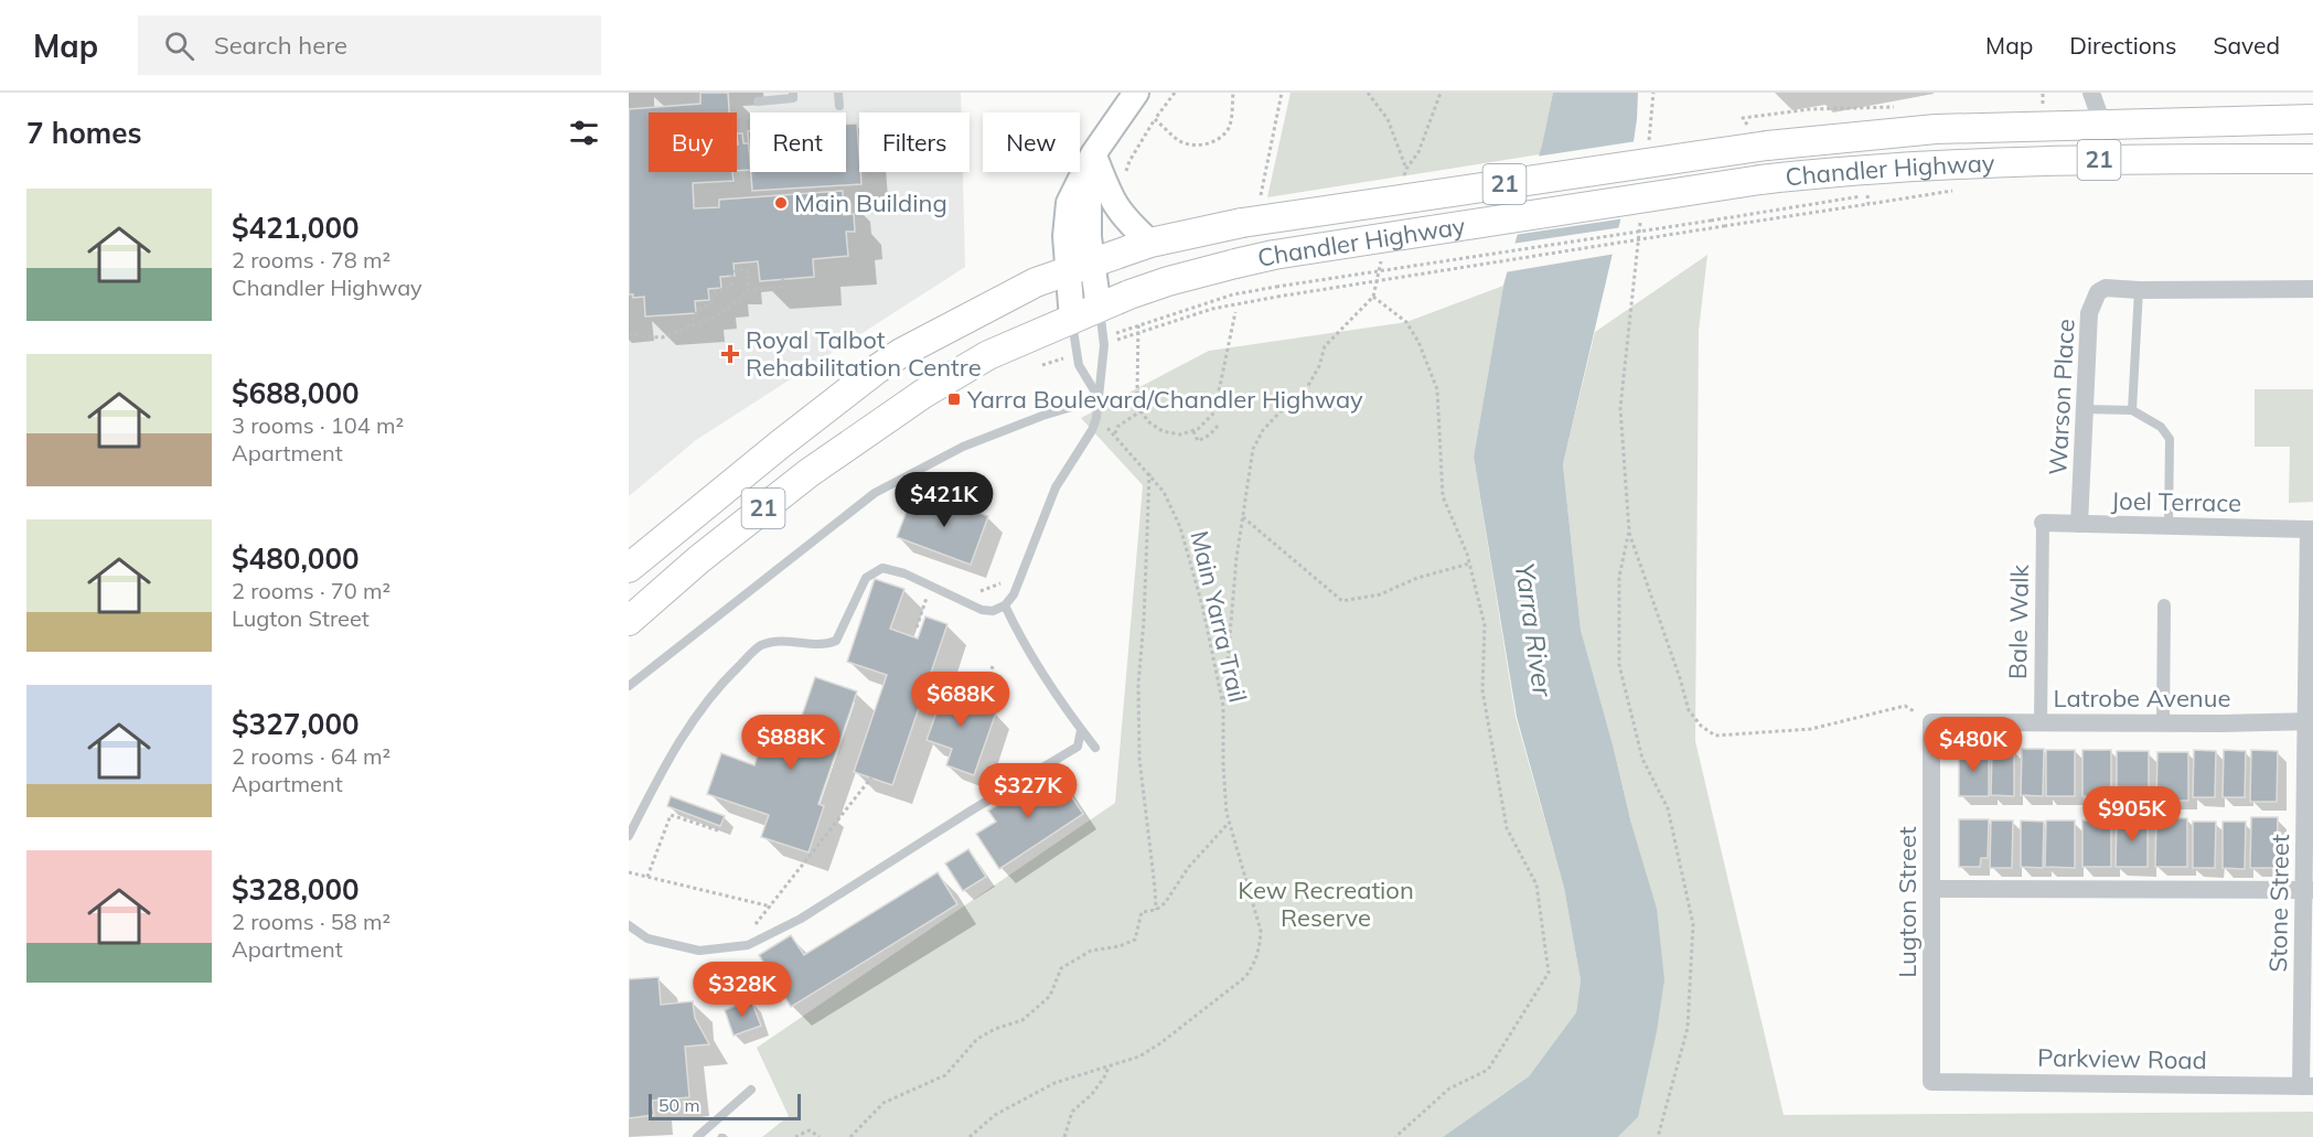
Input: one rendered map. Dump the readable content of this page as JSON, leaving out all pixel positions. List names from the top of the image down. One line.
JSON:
{"streets":{"main road":["21","Chandler Highway"],"street":["Warson Place","Joel Terrace","Bale Walk","Latrobe Avenue","Lugton Street","Stone Street","Parkview Road"],"path":["Main Yarra Trail"]},"crossings":[["Warson Place","Joel Terrace"],["Joel Terrace","Bale Walk"],["Bale Walk","Latrobe Avenue"],["Latrobe Avenue","Lugton Street"],["Latrobe Avenue","Stone Street"],["Lugton Street","Parkview Road"],["Stone Street","Parkview Road"]],"water":["Yarra River"],"parks":["Kew Recreation Reserve"],"places":{"other":["Main Building"],"health":["Royal Talbot Rehabilitation Centre"],"transit":["Yarra Boulevard/Chandler Highway"]},"scale_bar":"50 m","page":{"header":"Map","search":"Search here","nav":["Map","Directions","Saved"],"heading":"7 homes","chip":["Buy","Rent","Filters","New"],"list":[{"name":"$421,000","note":"2 rooms · 78 m² · Chandler Highway"},{"name":"$688,000","note":"3 rooms · 104 m² · Apartment"},{"name":"$480,000","note":"2 rooms · 70 m² · Lugton Street"},{"name":"$327,000","note":"2 rooms · 64 m² · Apartment"},{"name":"$328,000","note":"2 rooms · 58 m² · Apartment"}],"price":["$421K","$688K","$888K","$480K","$327K","$905K","$328K"],"scale":"50 m"}}
